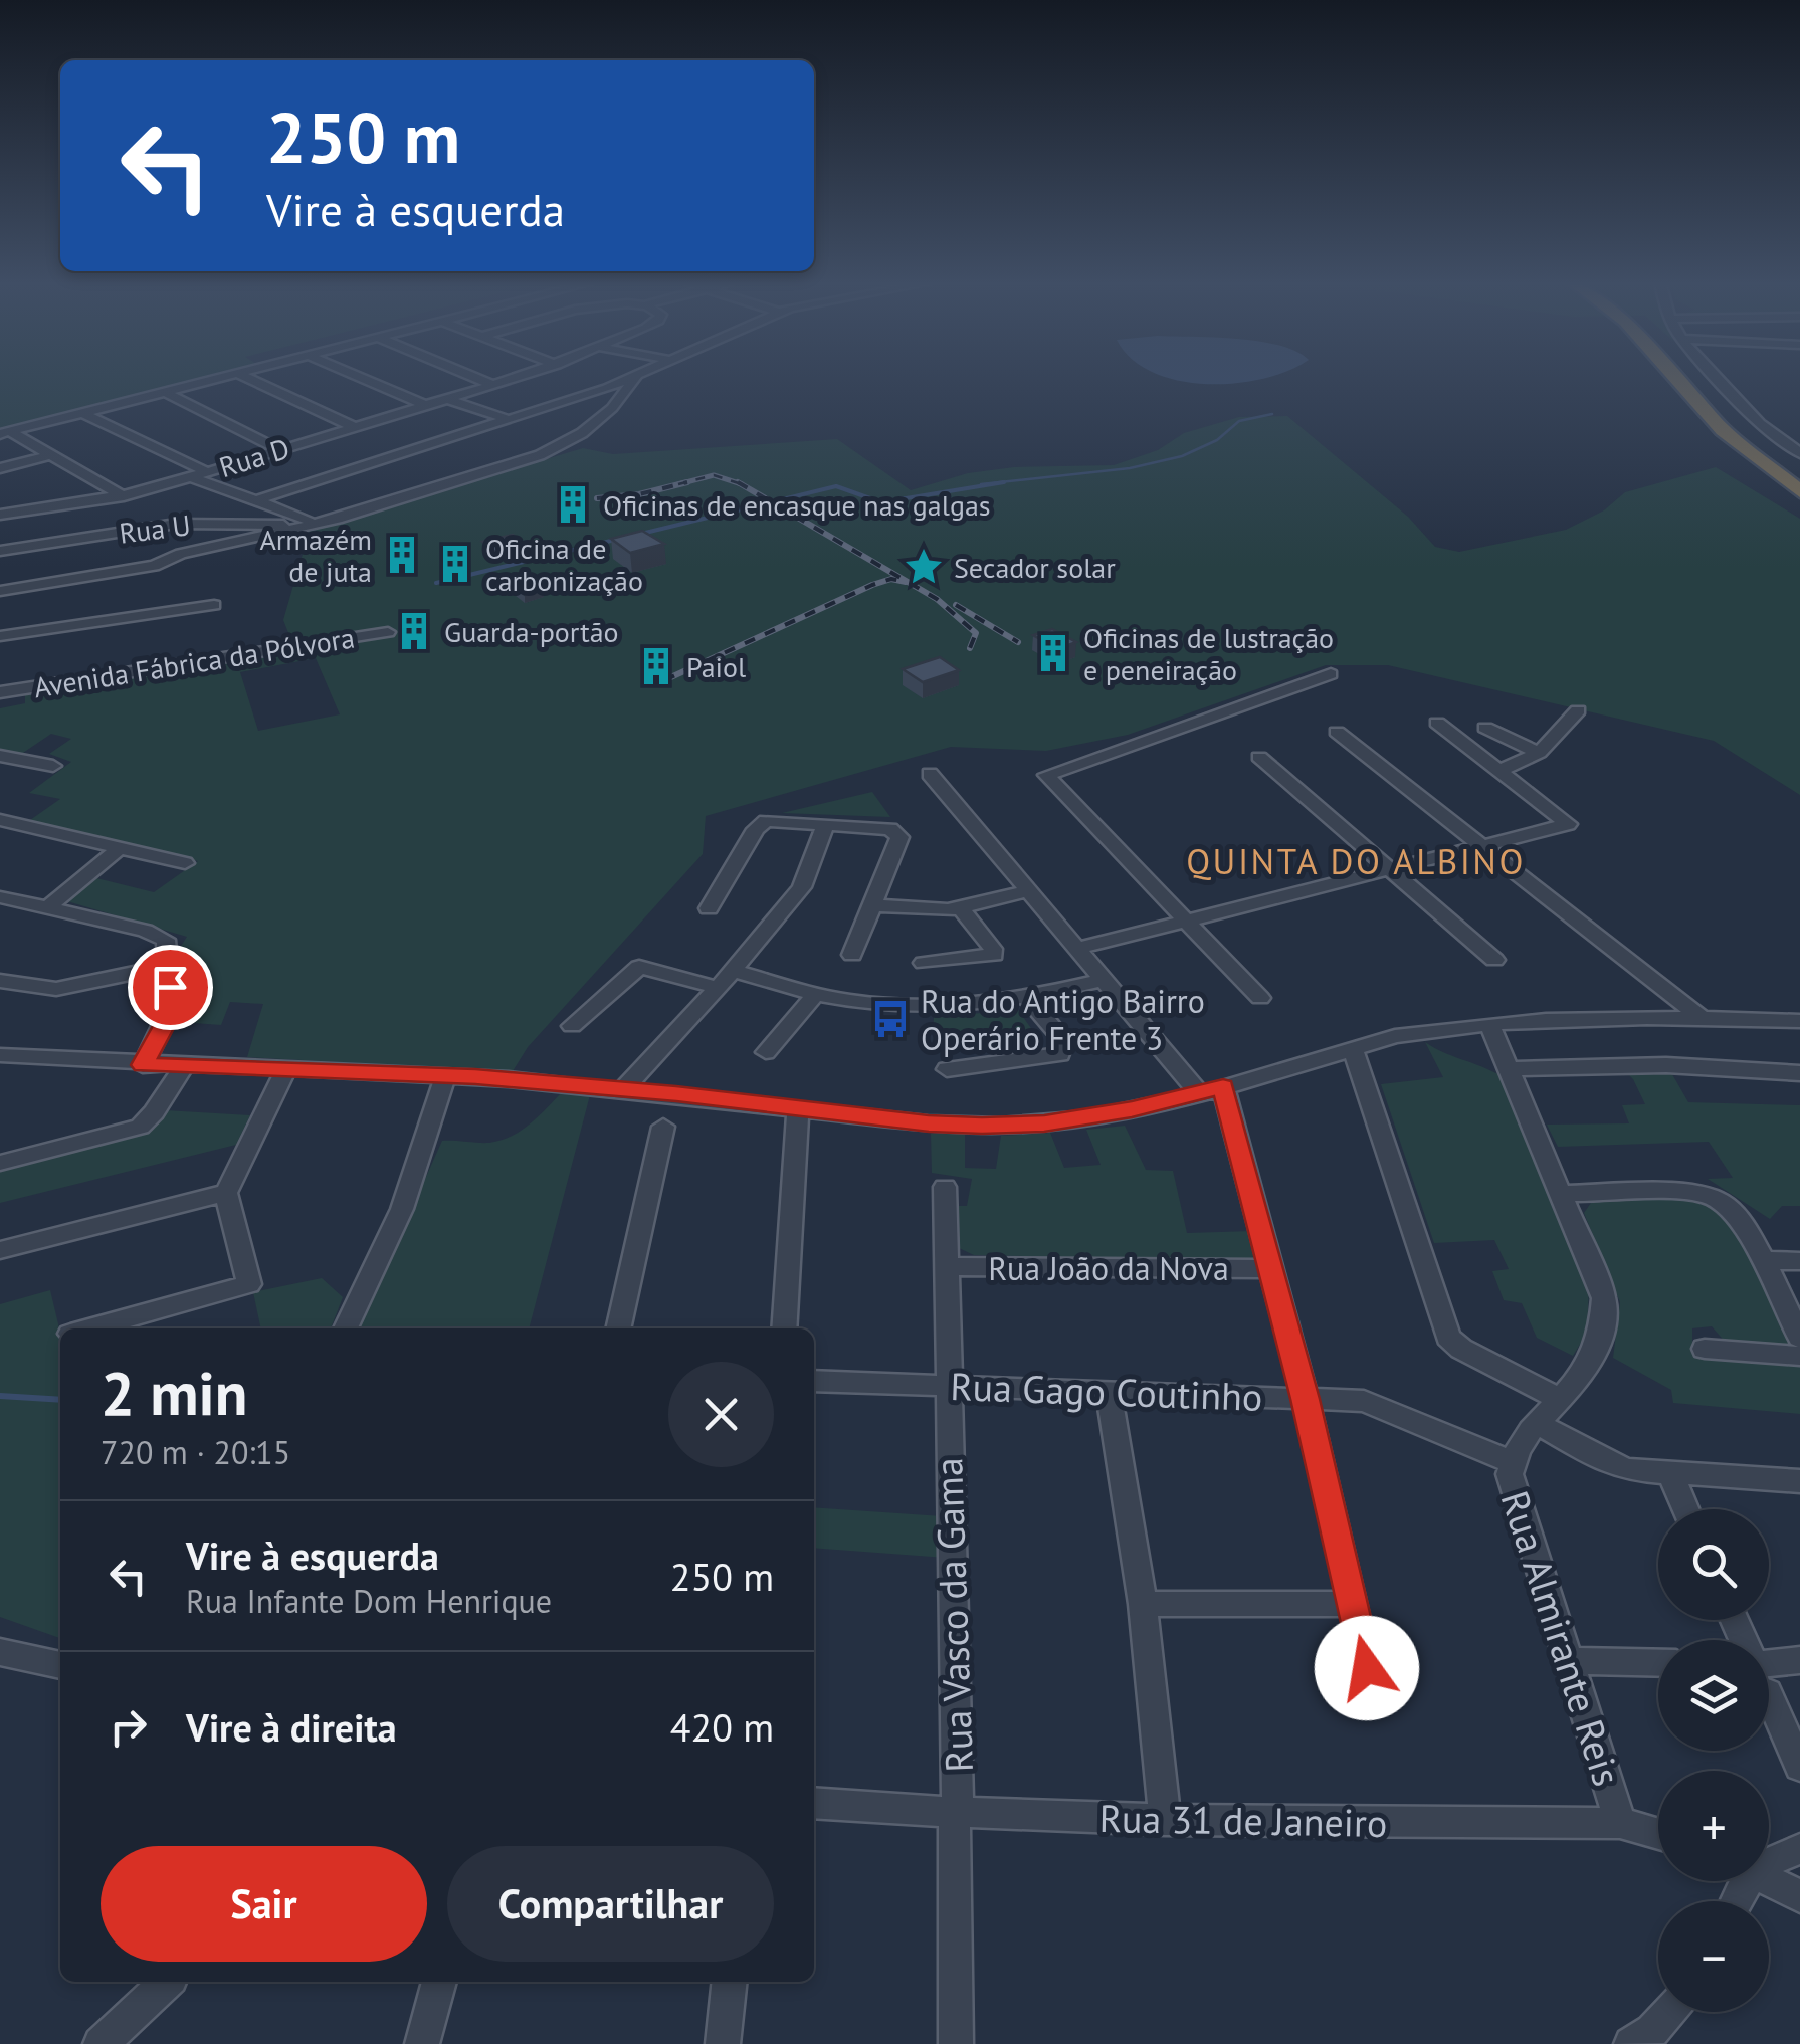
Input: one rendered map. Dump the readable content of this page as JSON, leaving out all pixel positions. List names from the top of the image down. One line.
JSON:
{"streets":{"street":["Rua D","Rua U","Avenida Fábrica da Pólvora","Rua João da Nova","Rua Gago Coutinho","Rua Vasco da Gama","Rua Almirante Reis","Rua 31 de Janeiro"]},"crossings":[["Rua João da Nova","Rua Vasco da Gama"],["Rua Gago Coutinho","Rua Vasco da Gama"],["Rua Gago Coutinho","Rua Almirante Reis"],["Rua Vasco da Gama","Rua 31 de Janeiro"],["Rua Almirante Reis","Rua 31 de Janeiro"]],"districts":["QUINTA DO ALBINO"],"places":{"building":["Oficinas de encasque nas galgas","Armazém de juta","Oficina de carbonização","Guarda-portão","Oficinas de lustração e peneiração","Paiol"],"place":["Secador solar"],"bus stop":["Rua do Antigo Bairro Operário Frente 3"]},"page":{"turn":["250 m","Vire à esquerda"],"heading":["2 min","720 m · 20:15"],"list":[{"name":"Vire à esquerda","note":"Rua Infante Dom Henrique","value":"250 m"},{"name":"Vire à direita","value":"420 m"}],"map_buttons":["+","−"],"buttons":["Sair","Compartilhar"]}}
